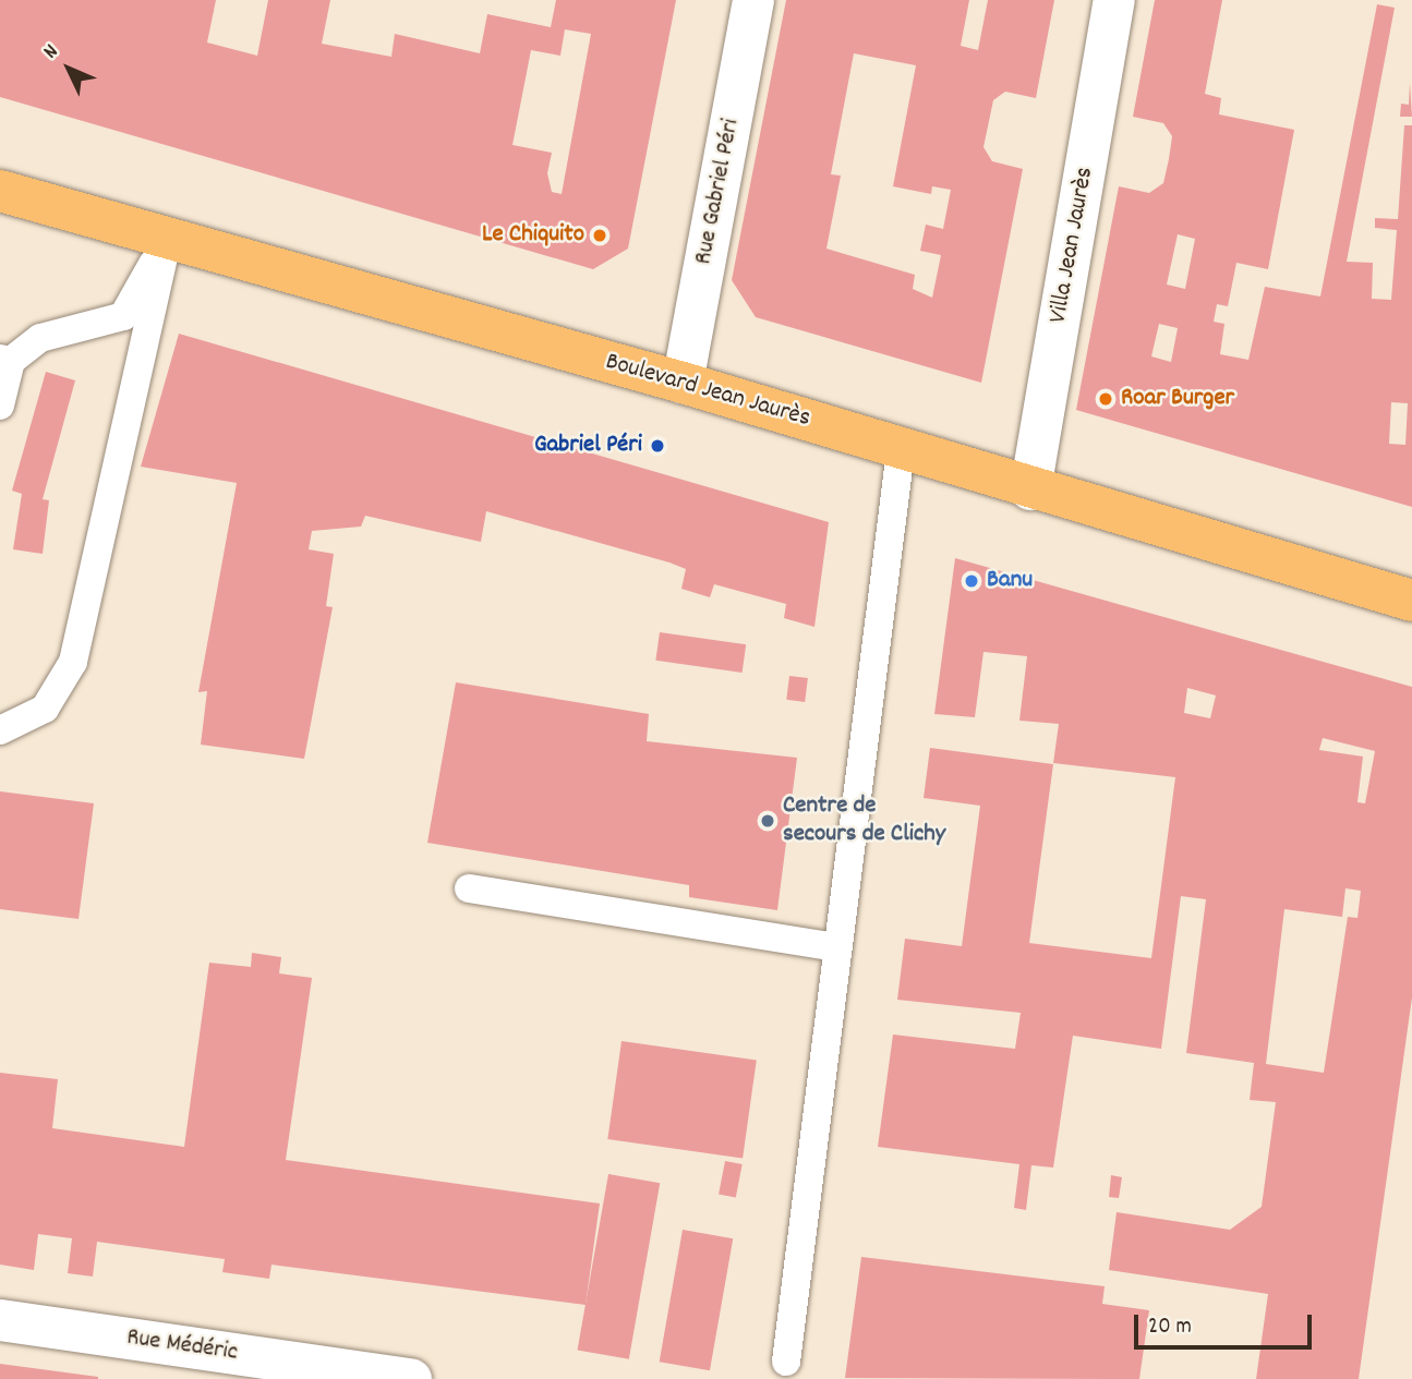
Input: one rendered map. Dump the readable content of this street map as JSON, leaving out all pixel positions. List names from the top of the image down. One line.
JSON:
{"streets":{"main road":["Boulevard Jean Jaurès"],"street":["Rue Gabriel Péri","Villa Jean Jaurès","Rue Médéric"]},"crossings":[["Rue Gabriel Péri","Boulevard Jean Jaurès"],["Villa Jean Jaurès","Boulevard Jean Jaurès"]],"places":["Le Chiquito","Roar Burger","Gabriel Péri","Banu","Centre de secours de Clichy"],"scale_bar":"20 m","north":"top left"}
